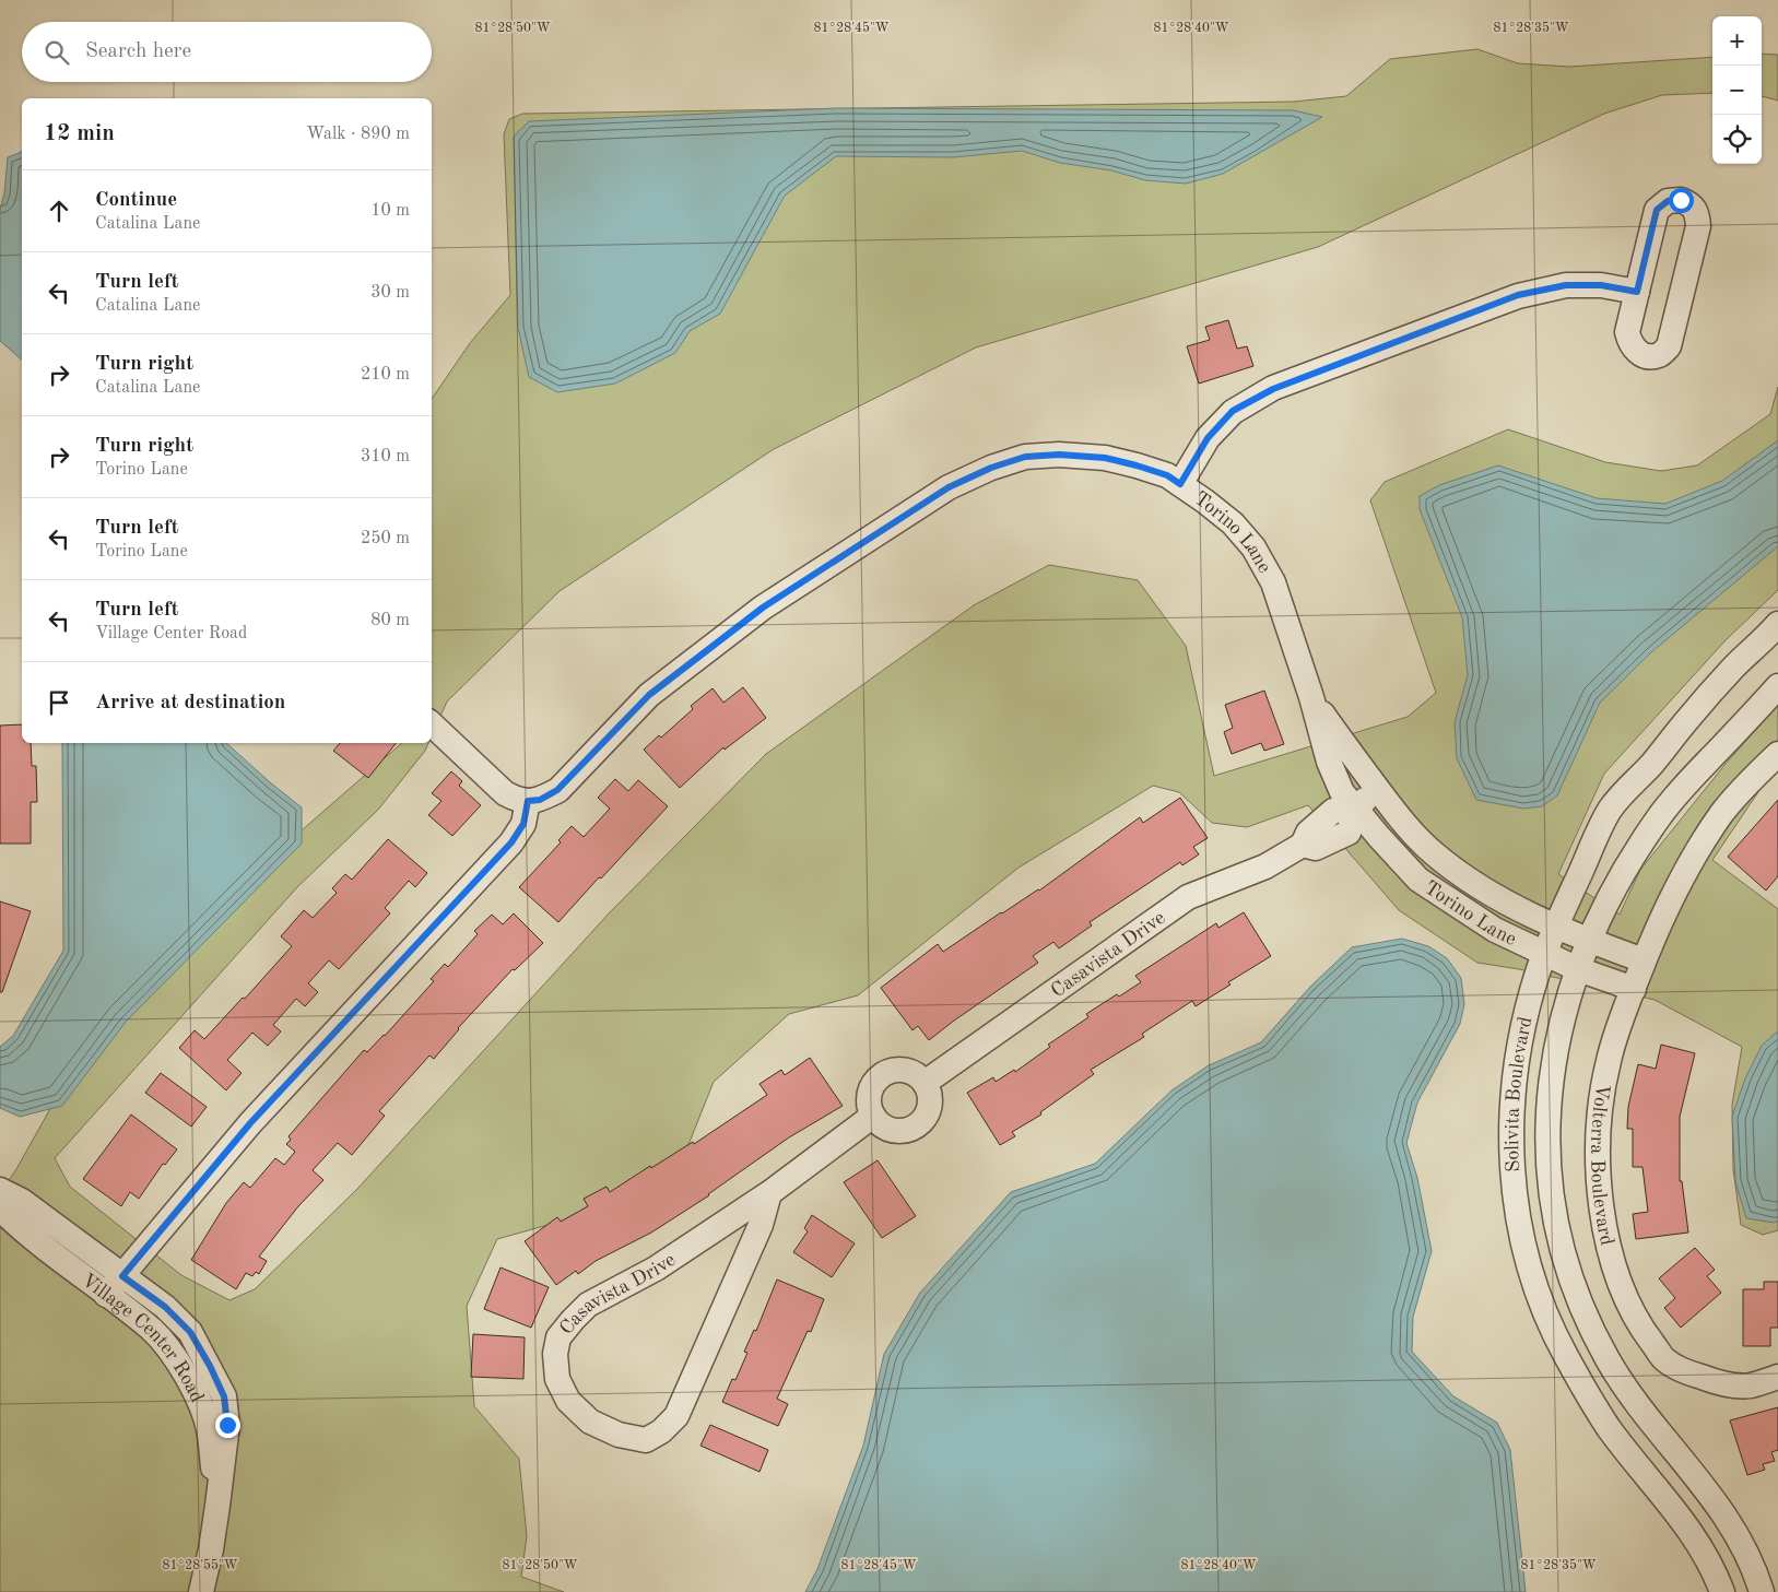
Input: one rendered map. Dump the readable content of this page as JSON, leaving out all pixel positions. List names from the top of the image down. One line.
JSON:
{"streets":{"street":["Torino Lane","Casavista Drive","Solivita Boulevard","Volterra Boulevard","Village Center Road"]},"crossings":[["Torino Lane","Casavista Drive"],["Torino Lane","Solivita Boulevard"],["Torino Lane","Volterra Boulevard"]],"page":{"map_buttons":["+","−"],"search":"Search here","heading":["12 min","Walk · 890 m"],"list":[["Continue","Catalina Lane","10 m"],["Turn left","Catalina Lane","30 m"],["Turn right","Catalina Lane","210 m"],["Turn right","Torino Lane","310 m"],["Turn left","Torino Lane","250 m"],["Turn left","Village Center Road","80 m"],"Arrive at destination"]},"coordinates":["81°28'50\"W","81°28'45\"W","81°28'40\"W","81°28'35\"W","81°28'55\"W"]}
